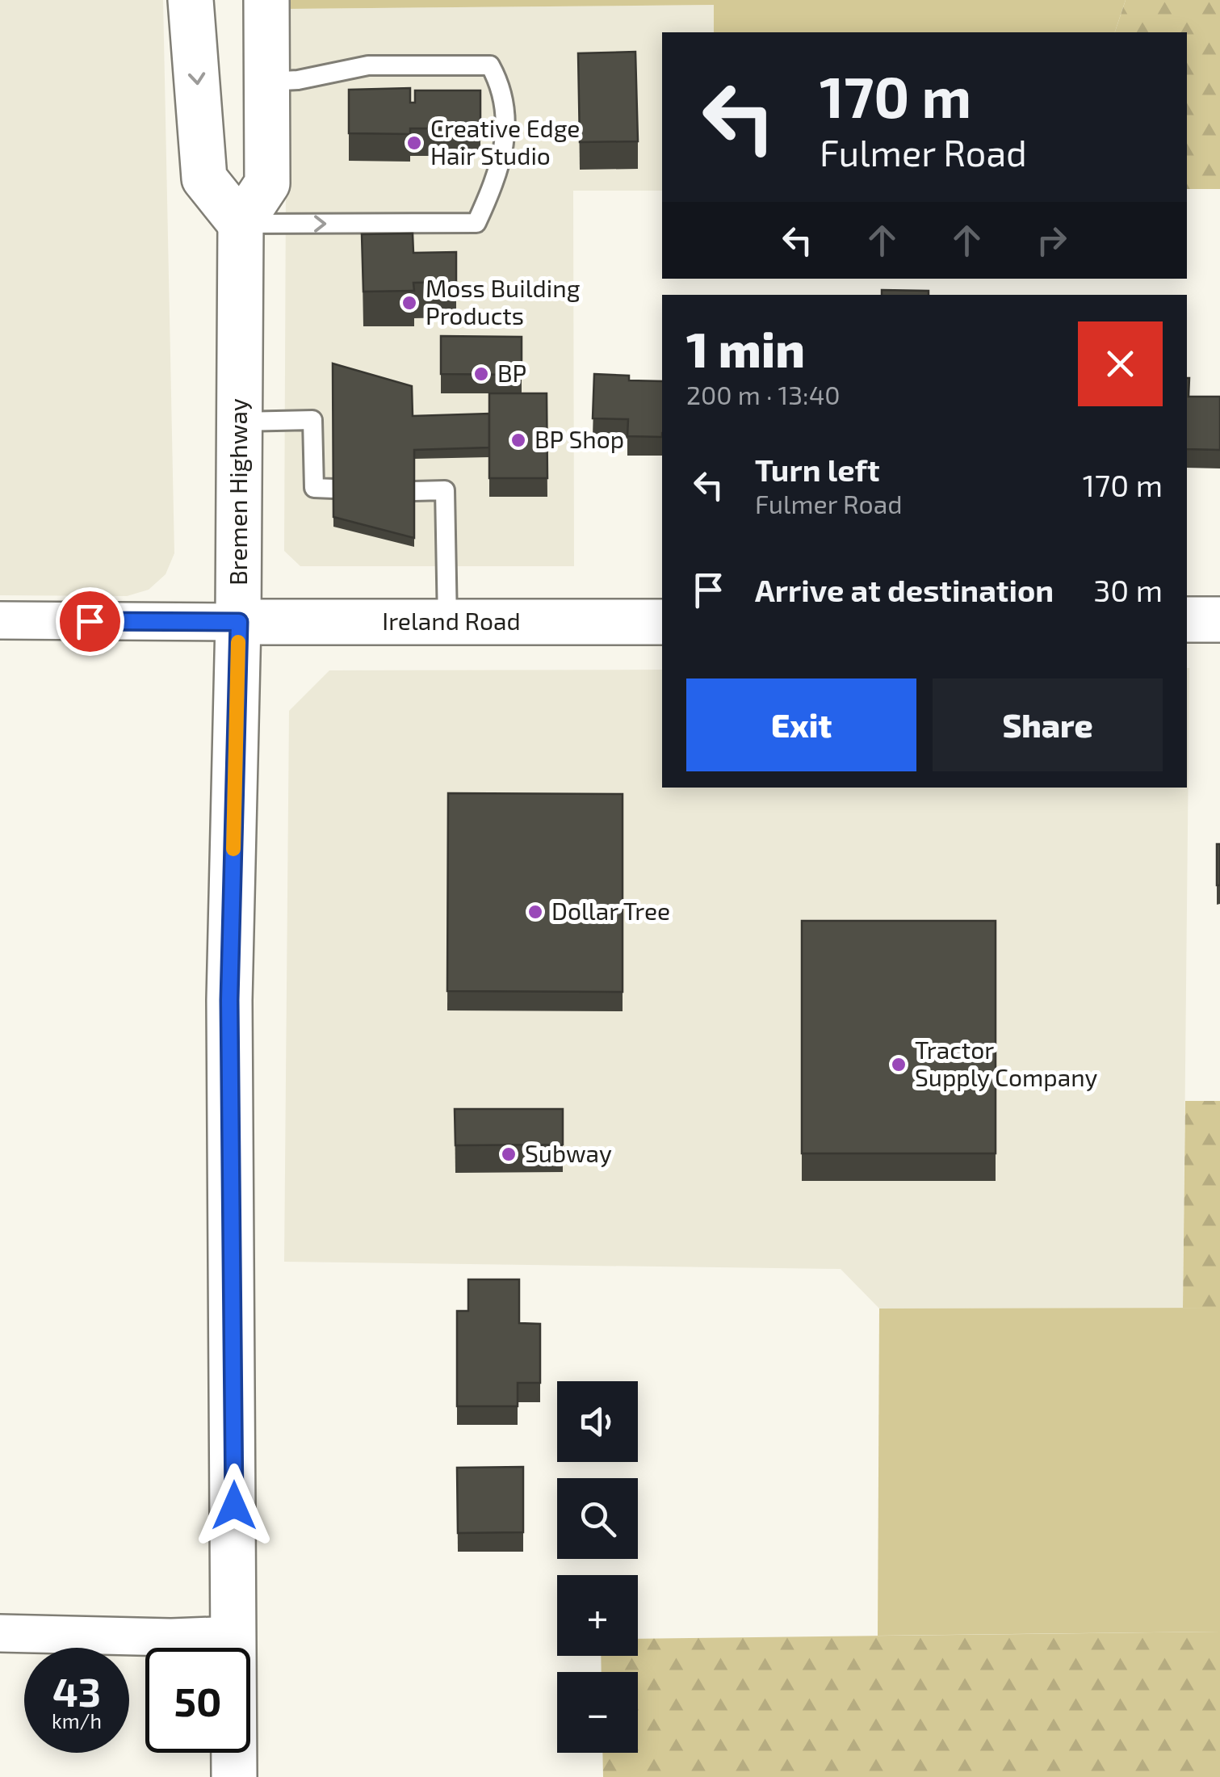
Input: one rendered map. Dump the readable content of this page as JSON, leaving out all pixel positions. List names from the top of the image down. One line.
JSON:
{"streets":{"main road":["Bremen Highway","Ireland Road"]},"crossings":[["Bremen Highway","Ireland Road"]],"places":["Creative Edge Hair Studio","Moss Building Products","BP","BP Shop","Dollar Tree","Tractor Supply Company","Subway"],"page":{"turn":["170 m","Fulmer Road"],"heading":["1 min","200 m · 13:40"],"list":[{"name":"Turn left","note":"Fulmer Road","value":"170 m"},{"name":"Arrive at destination","value":"30 m"}],"buttons":["Exit","Share"],"map_buttons":["+","−"],"speed":"43 km/h","limit":"50"}}
